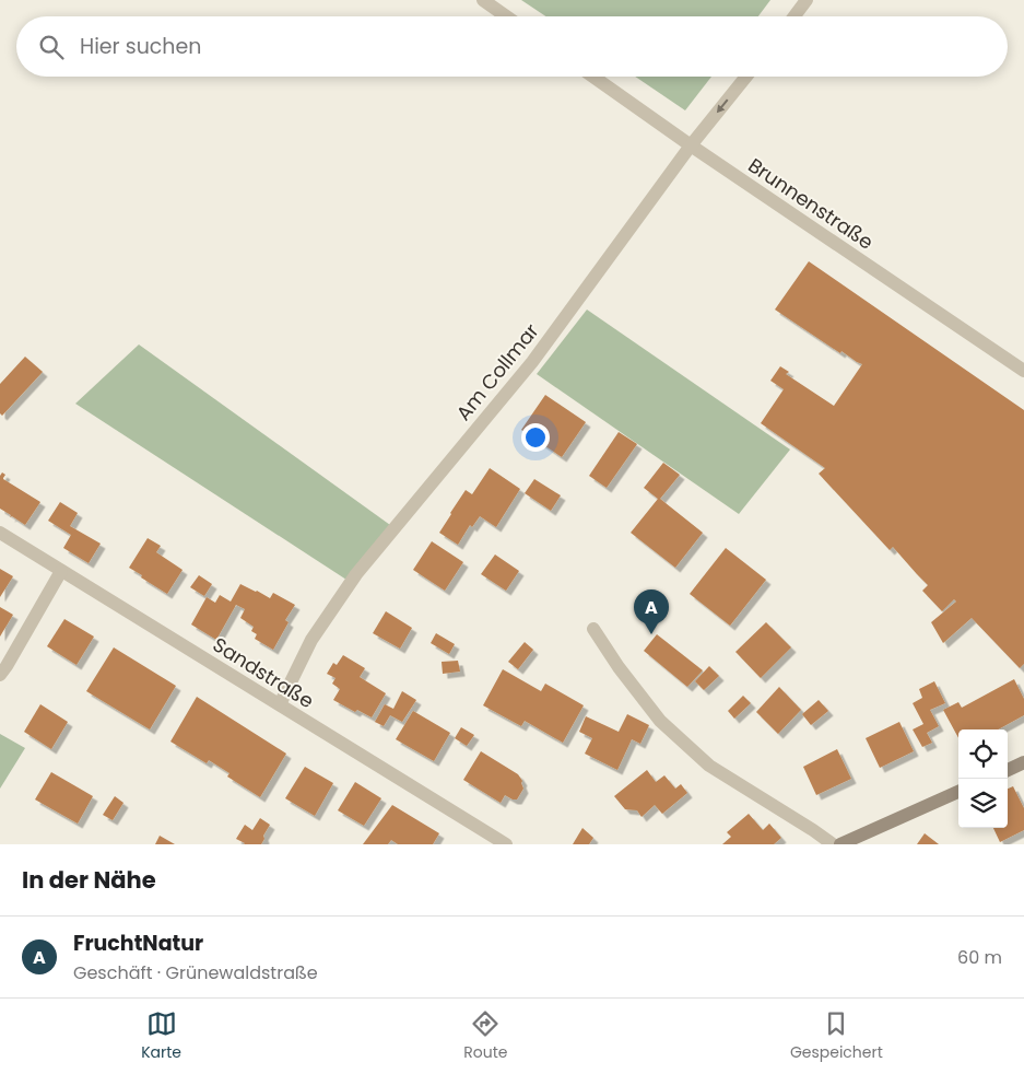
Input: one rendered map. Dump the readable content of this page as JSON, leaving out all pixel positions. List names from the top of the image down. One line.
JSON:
{"streets":{"street":["Brunnenstraße","Am Collmar","Sandstraße"]},"crossings":[["Brunnenstraße","Am Collmar"],["Am Collmar","Sandstraße"]],"page":{"search":"Hier suchen","pins":"A","heading":"In der Nähe","list":[{"mark":"A","name":"FruchtNatur","note":"Geschäft · Grünewaldstraße","value":"60 m"}],"nav":["Karte","Route","Gespeichert"]}}
